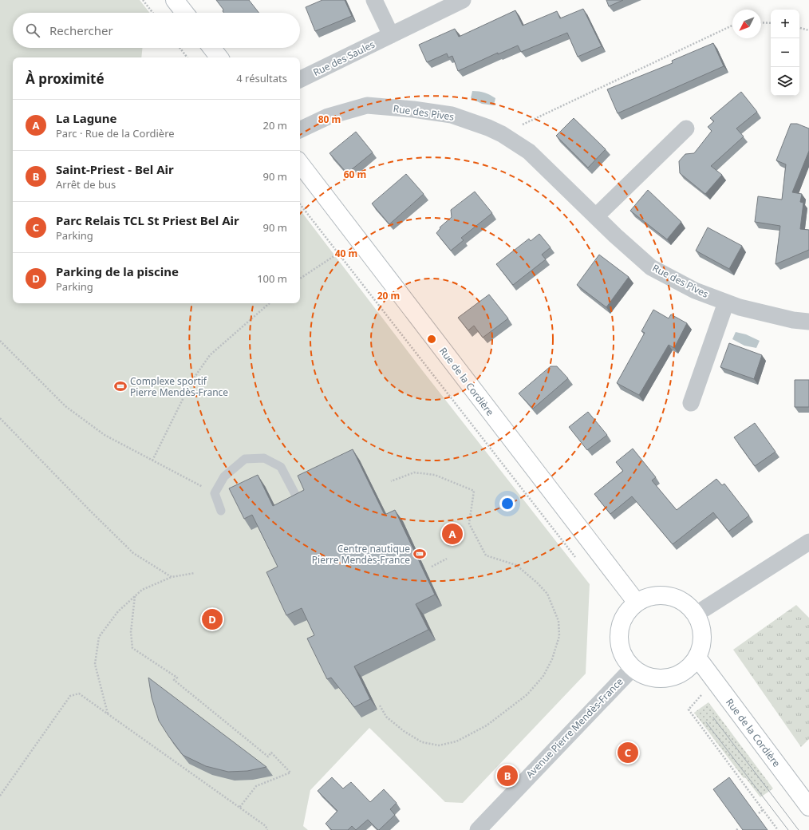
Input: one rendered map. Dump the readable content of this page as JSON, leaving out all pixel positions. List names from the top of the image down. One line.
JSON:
{"streets":{"street":["Rue des Saules","Rue des Pives","Rue de la Cordière","Avenue Pierre Mendès-France"]},"crossings":[["Rue de la Cordière","Avenue Pierre Mendès-France"]],"places":{"sports":["Complexe sportif Pierre Mendès-France","Centre nautique Pierre Mendès-France"]},"north":"bottom left","page":{"map_buttons":["+","−"],"search":"Rechercher","heading":["À proximité","4 résultats"],"list":[{"mark":"A","name":"La Lagune","note":"Parc · Rue de la Cordière","value":"20 m"},{"mark":"B","name":"Saint-Priest - Bel Air","note":"Arrêt de bus","value":"90 m"},{"mark":"C","name":"Parc Relais TCL St Priest Bel Air","note":"Parking","value":"90 m"},{"mark":"D","name":"Parking de la piscine","note":"Parking","value":"100 m"}],"pins":["A","D","C","B"]},"rings":["80 m","60 m","40 m","20 m"]}
